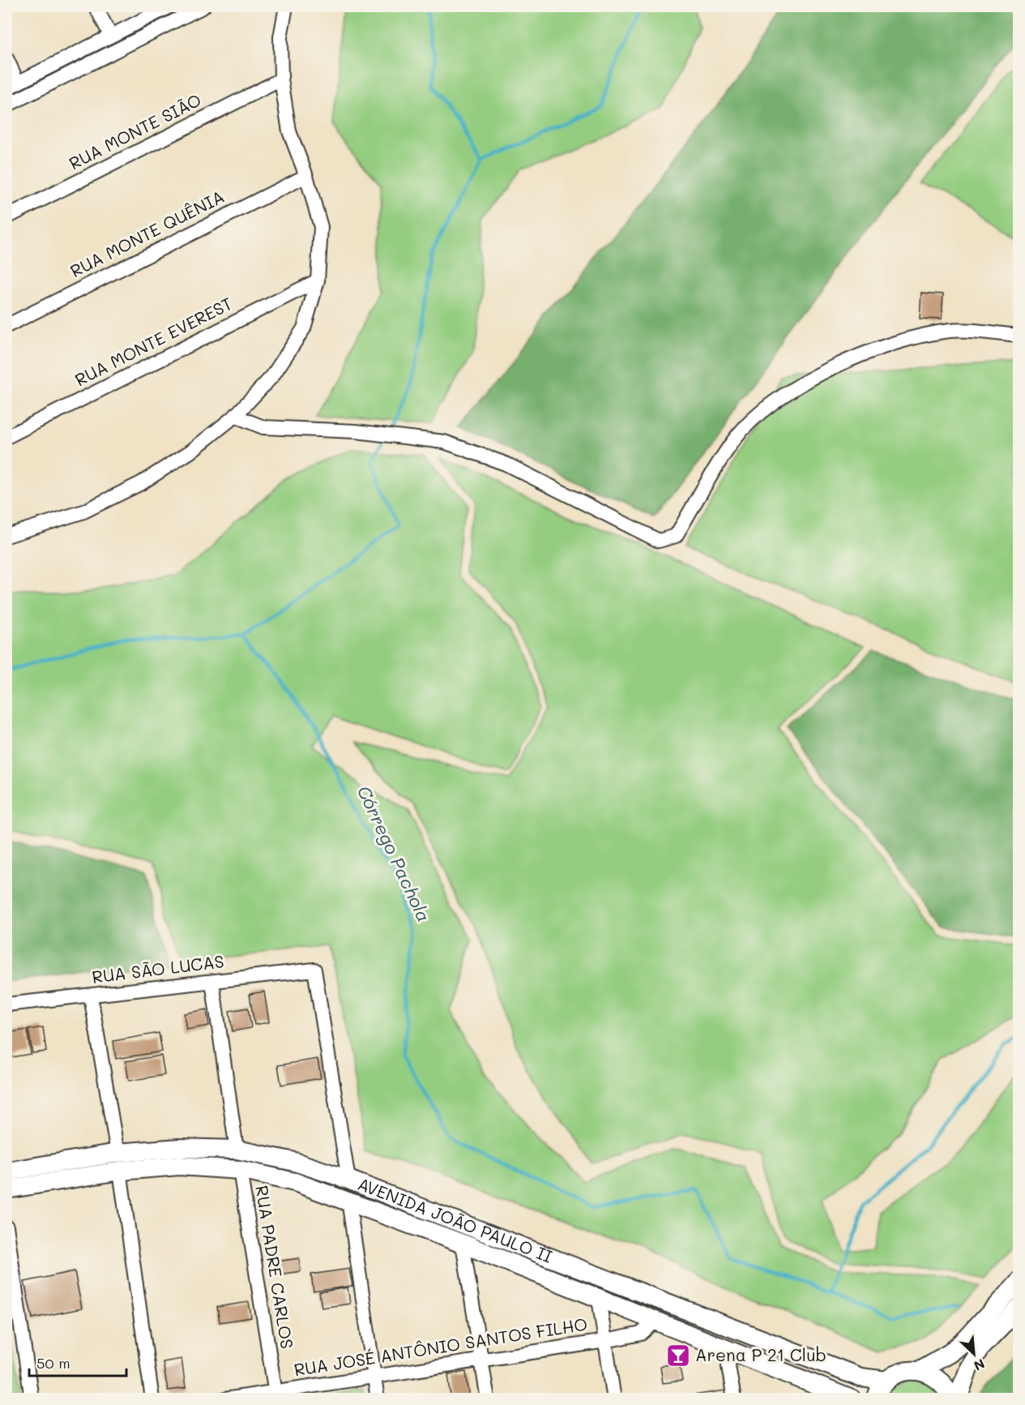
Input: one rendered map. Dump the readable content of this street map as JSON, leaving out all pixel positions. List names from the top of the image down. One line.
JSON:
{"streets":{"street":["RUA MONTE SIÃO","RUA MONTE QUÊNIA","RUA MONTE EVEREST","RUA SÃO LUCAS","AVENIDA JOÃO PAULO II","RUA PADRE CARLOS","RUA JOSÉ ANTÔNIO SANTOS FILHO"]},"crossings":[["RUA SÃO LUCAS","AVENIDA JOÃO PAULO II"],["AVENIDA JOÃO PAULO II","RUA PADRE CARLOS"],["AVENIDA JOÃO PAULO II","RUA JOSÉ ANTÔNIO SANTOS FILHO"],["RUA PADRE CARLOS","RUA JOSÉ ANTÔNIO SANTOS FILHO"]],"water":["Córrego Pachola"],"places":{"bar":["Arena P 21 Club"]},"scale_bar":"50 m","north":"bottom right"}
